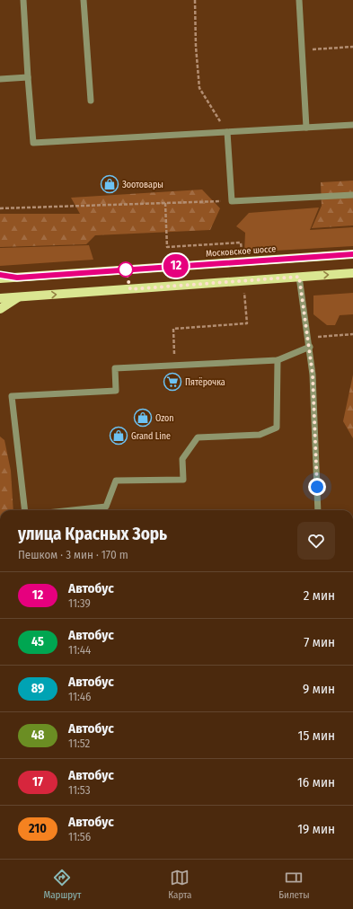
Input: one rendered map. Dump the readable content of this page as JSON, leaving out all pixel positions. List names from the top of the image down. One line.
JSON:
{"streets":{"main road":["Московское шоссе"]},"places":{"shop":["Зоотовары","Ozon","Grand Line"],"supermarket":["Пятёрочка"]},"lines":["bus line 12"],"page":{"on_map":"12","heading":["улица Красных Зорь","Пешком · 3 мин · 170 m"],"list":[{"mark":"12","name":"Автобус","note":"11:39","value":"2 мин"},{"mark":"45","name":"Автобус","note":"11:44","value":"7 мин"},{"mark":"89","name":"Автобус","note":"11:46","value":"9 мин"},{"mark":"48","name":"Автобус","note":"11:52","value":"15 мин"},{"mark":"17","name":"Автобус","note":"11:53","value":"16 мин"},{"mark":"210","name":"Автобус","note":"11:56","value":"19 мин"}],"tabs":["Маршрут","Карта","Билеты"]}}
